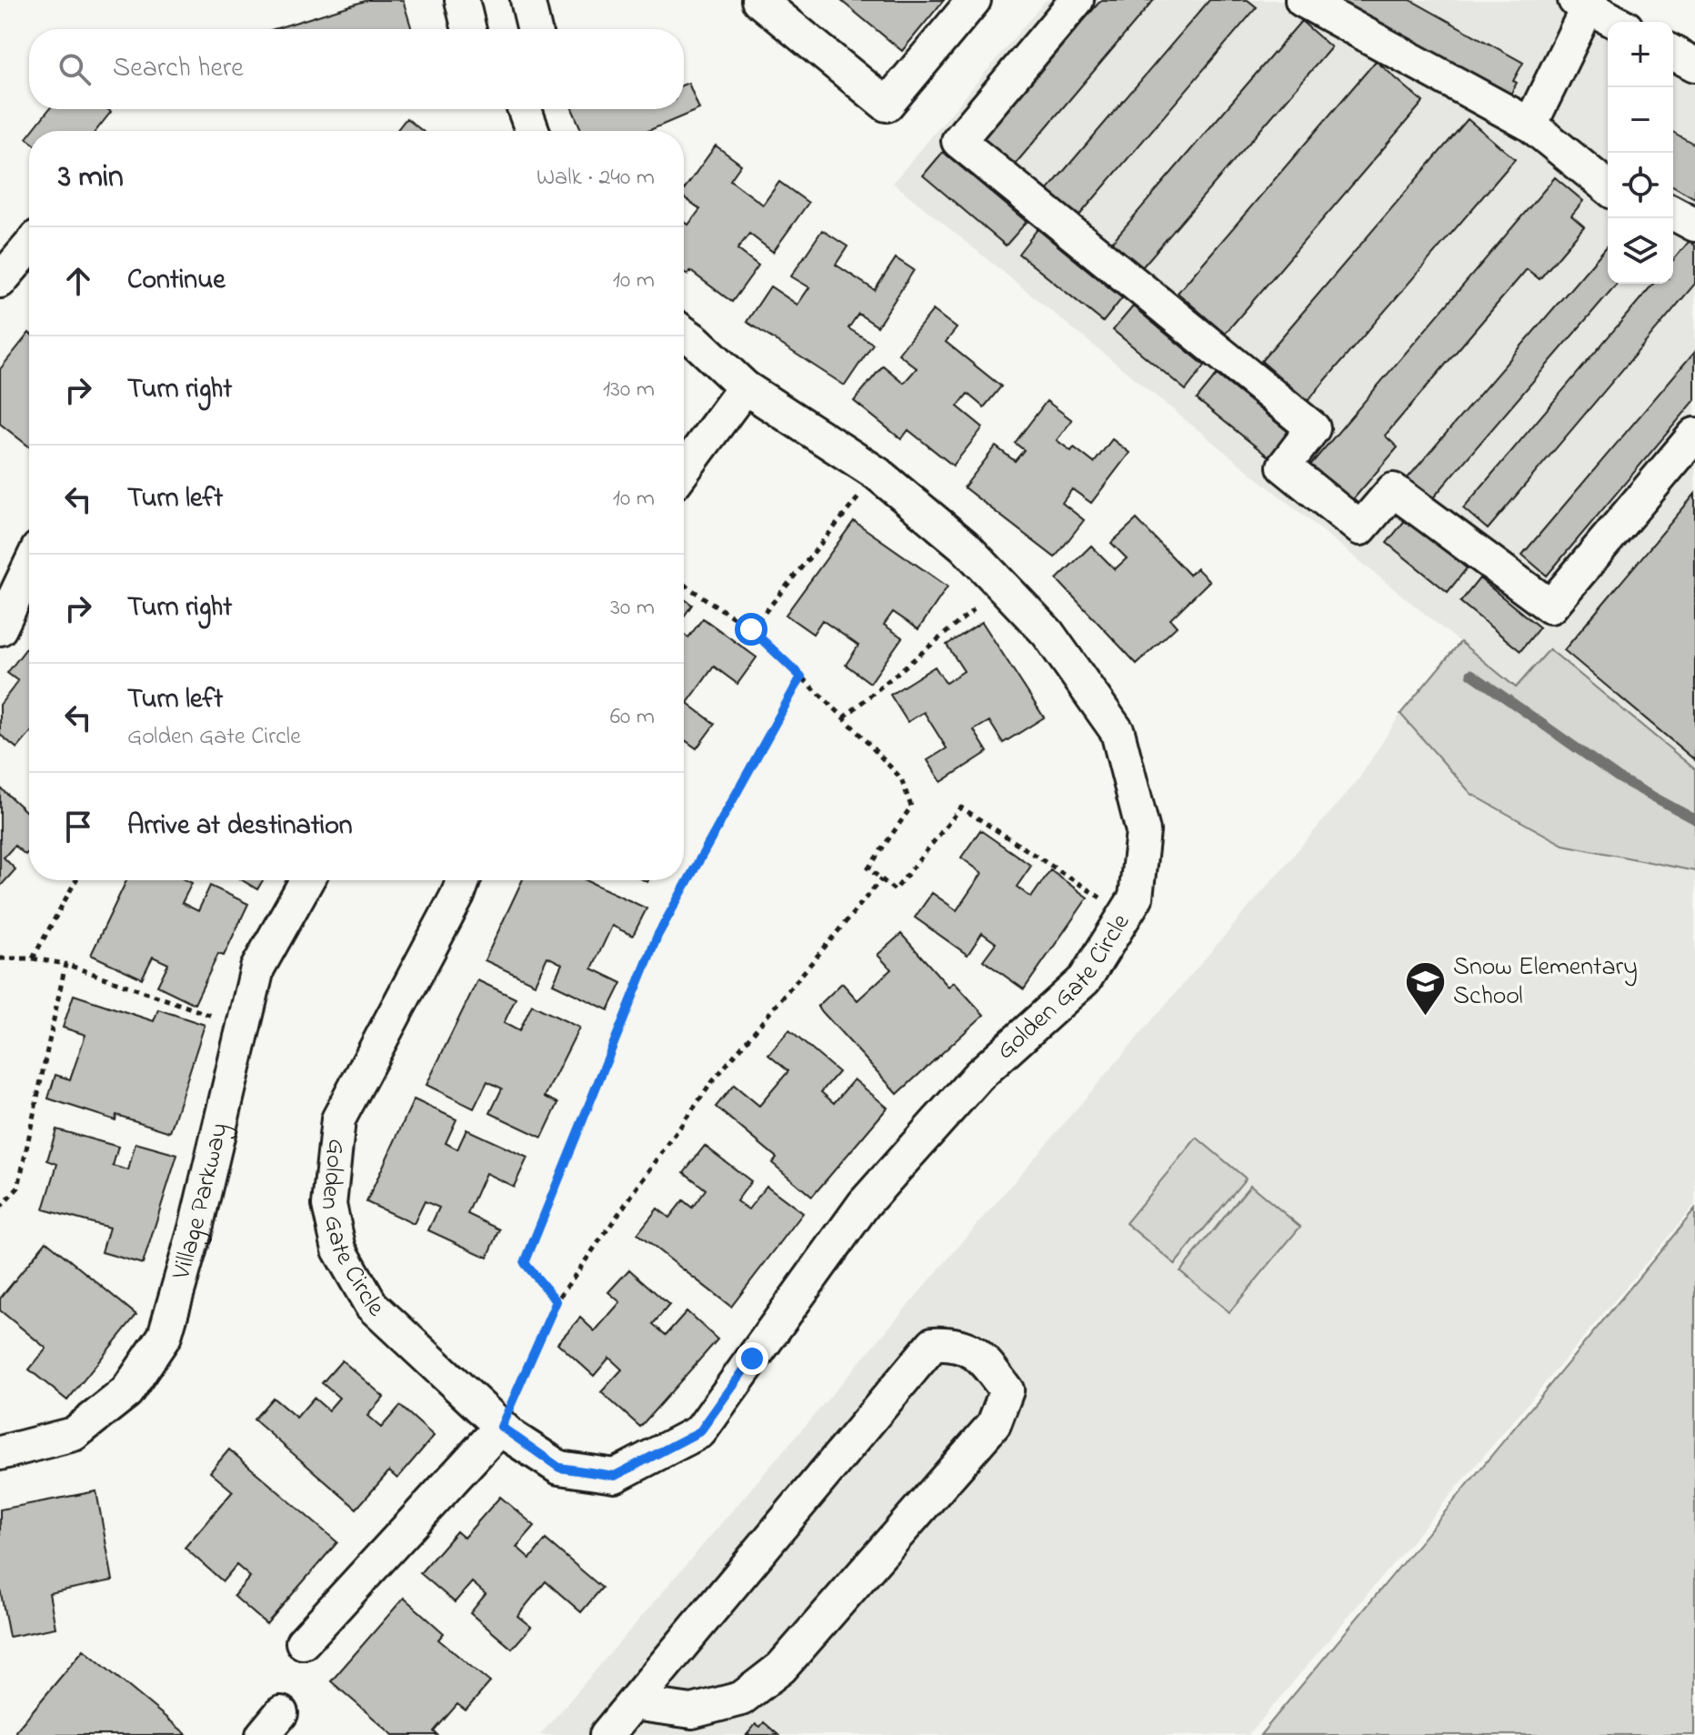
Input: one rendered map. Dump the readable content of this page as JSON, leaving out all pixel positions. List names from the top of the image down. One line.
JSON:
{"streets":{"street":["Golden Gate Circle","Village Parkway"]},"places":{"school or university":["Snow Elementary School"]},"page":{"map_buttons":["+","−"],"search":"Search here","heading":["3 min","Walk · 240 m"],"list":[["Continue","10 m"],["Turn right","130 m"],["Turn left","10 m"],["Turn right","30 m"],["Turn left","Golden Gate Circle","60 m"],"Arrive at destination"]}}
